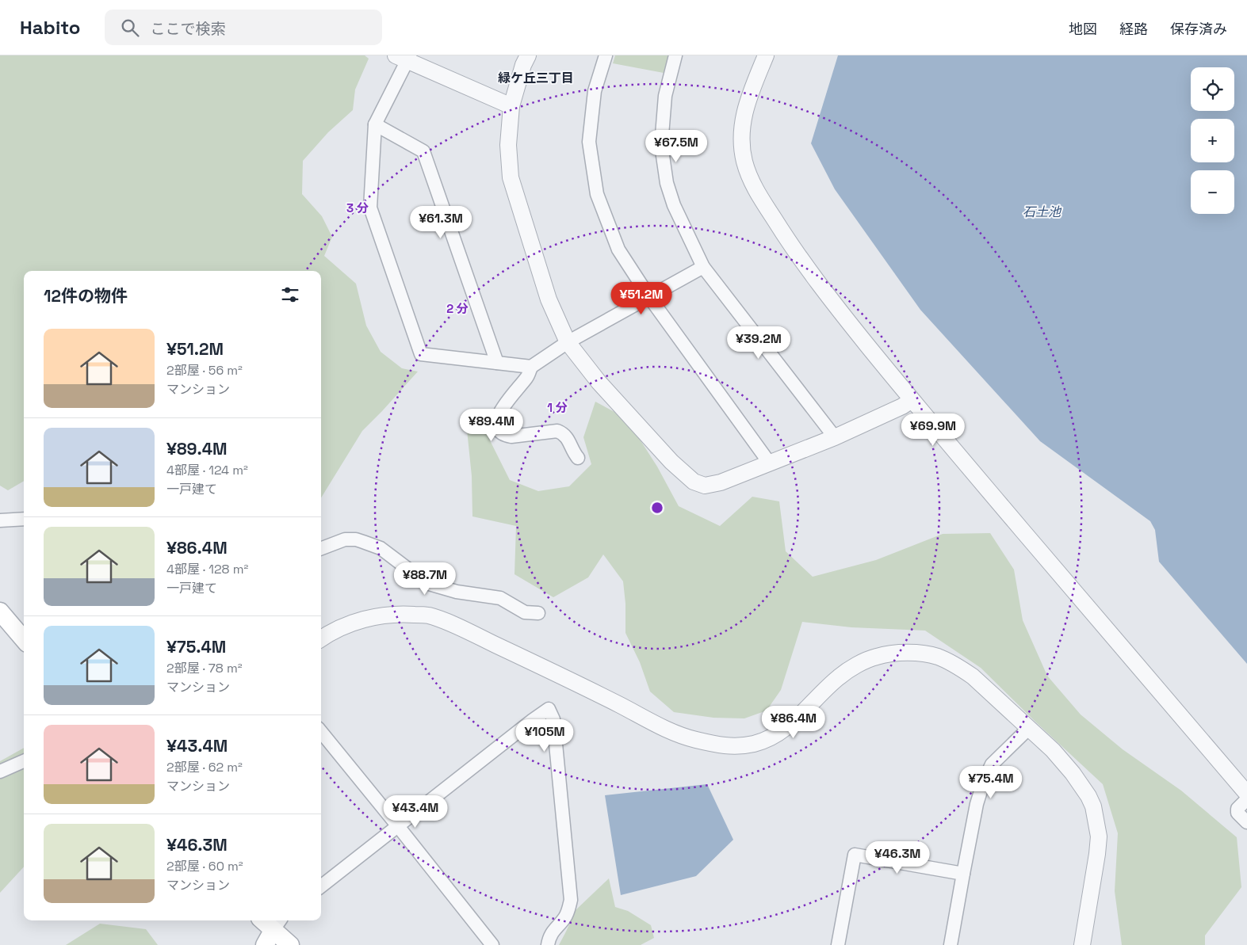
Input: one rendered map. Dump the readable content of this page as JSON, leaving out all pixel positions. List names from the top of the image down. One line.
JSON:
{"districts":["緑ケ丘三丁目"],"water":["石土池"],"page":{"header":"Habito","search":"ここで検索","nav":["地図","経路","保存済み"],"map_buttons":["+","−"],"price":["¥67.5M","¥61.3M","¥51.2M","¥39.2M","¥89.4M","¥69.9M","¥88.7M","¥86.4M","¥105M","¥75.4M","¥43.4M","¥46.3M"],"heading":"12件の物件","list":[{"name":"¥51.2M","note":"2部屋 · 56 m² · マンション"},{"name":"¥89.4M","note":"4部屋 · 124 m² · 一戸建て"},{"name":"¥86.4M","note":"4部屋 · 128 m² · 一戸建て"},{"name":"¥75.4M","note":"2部屋 · 78 m² · マンション"},{"name":"¥43.4M","note":"2部屋 · 62 m² · マンション"},{"name":"¥46.3M","note":"2部屋 · 60 m² · マンション"}]},"rings":["3 分","2 分","1 分"]}
